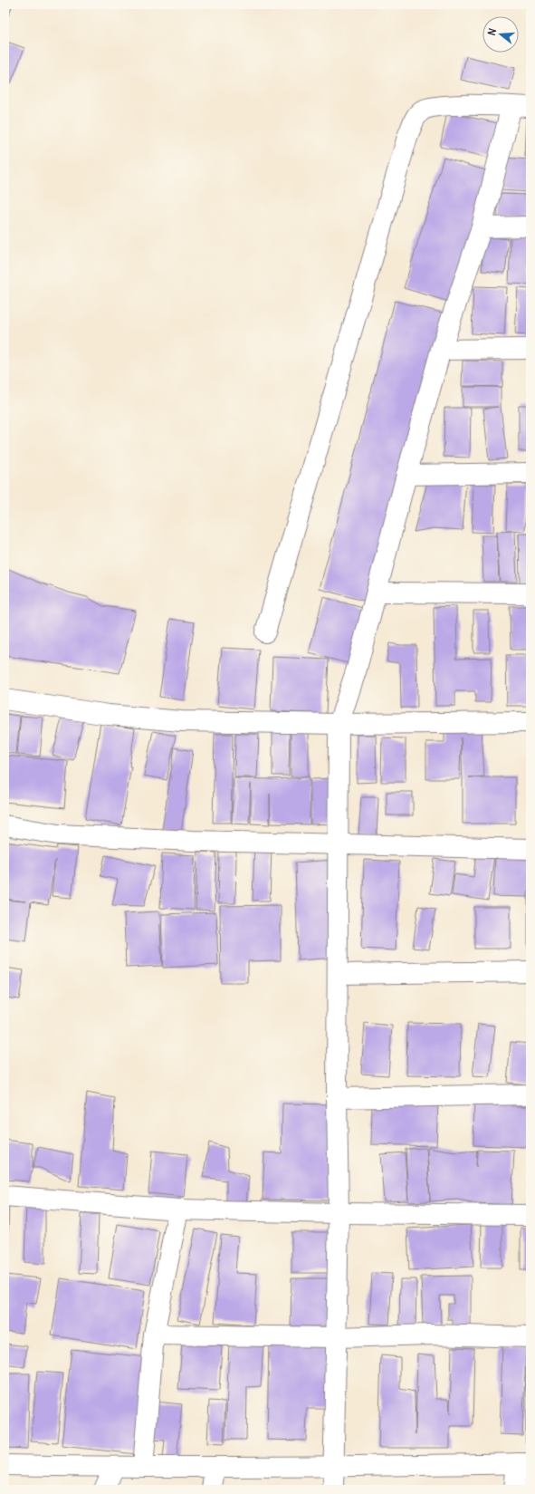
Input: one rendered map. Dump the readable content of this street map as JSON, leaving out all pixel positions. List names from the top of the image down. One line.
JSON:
{"north":"left"}
